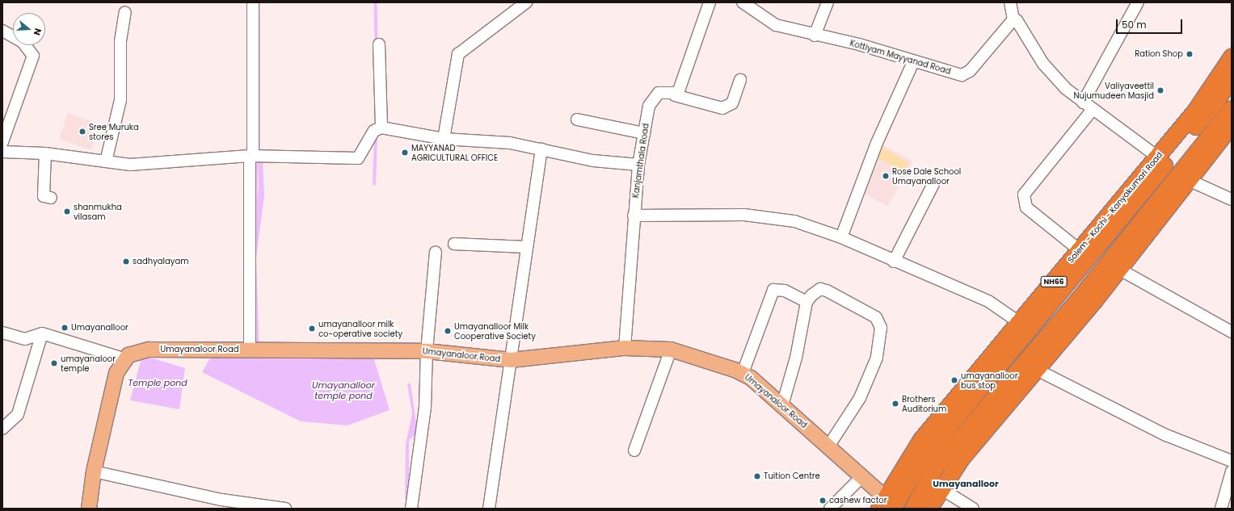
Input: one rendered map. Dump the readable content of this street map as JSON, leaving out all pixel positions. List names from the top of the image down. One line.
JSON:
{"streets":{"highway":["Salem - Kochi - Kanyakumari Road","NH66"],"main road":["Umayanaloor Road"],"street":["Kottiyam Mayyanad Road","Kanjamthala Road"]},"crossings":[["Kanjamthala Road","Umayanaloor Road"],["Salem - Kochi - Kanyakumari Road","Umayanaloor Road"]],"districts":["Umayanalloor"],"water":["Temple pond","Umayanalloor temple pond"],"places":["Ration Shop","Valiyaveettil Nujumudeen Masjid","Sree Muruka stores","MAYYANAD AGRICULTURAL OFFICE","Rose Dale School Umayanalloor","shanmukha vilasam","sadhyalayam","Umayanalloor","umayanalloor milk co-operative society","Umayanalloor Milk Cooperative Society","umayanaloor temple","umayanalloor bus stop","Brothers Auditorium","Tuition Centre","cashew factor"],"scale_bar":"50 m","north":"right"}
